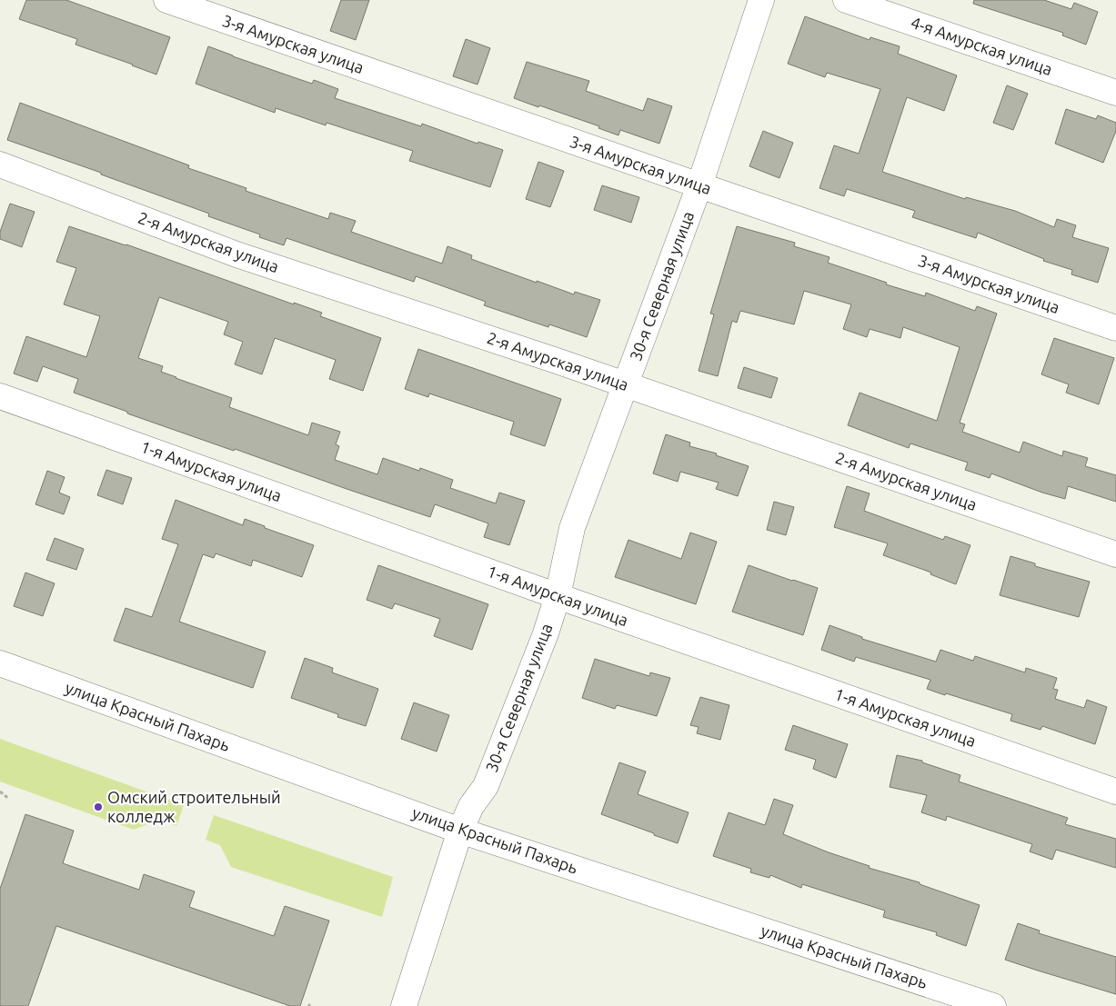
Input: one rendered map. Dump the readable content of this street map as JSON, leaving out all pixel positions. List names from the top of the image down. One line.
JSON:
{"streets":{"street":["3-я Амурская улица","4-я Амурская улица","2-я Амурская улица","30-я Северная улица","1-я Амурская улица","улица Красный Пахарь"]},"crossings":[["3-я Амурская улица","30-я Северная улица"],["2-я Амурская улица","30-я Северная улица"],["30-я Северная улица","1-я Амурская улица"],["30-я Северная улица","улица Красный Пахарь"]],"places":["Омский строительный колледж"]}
